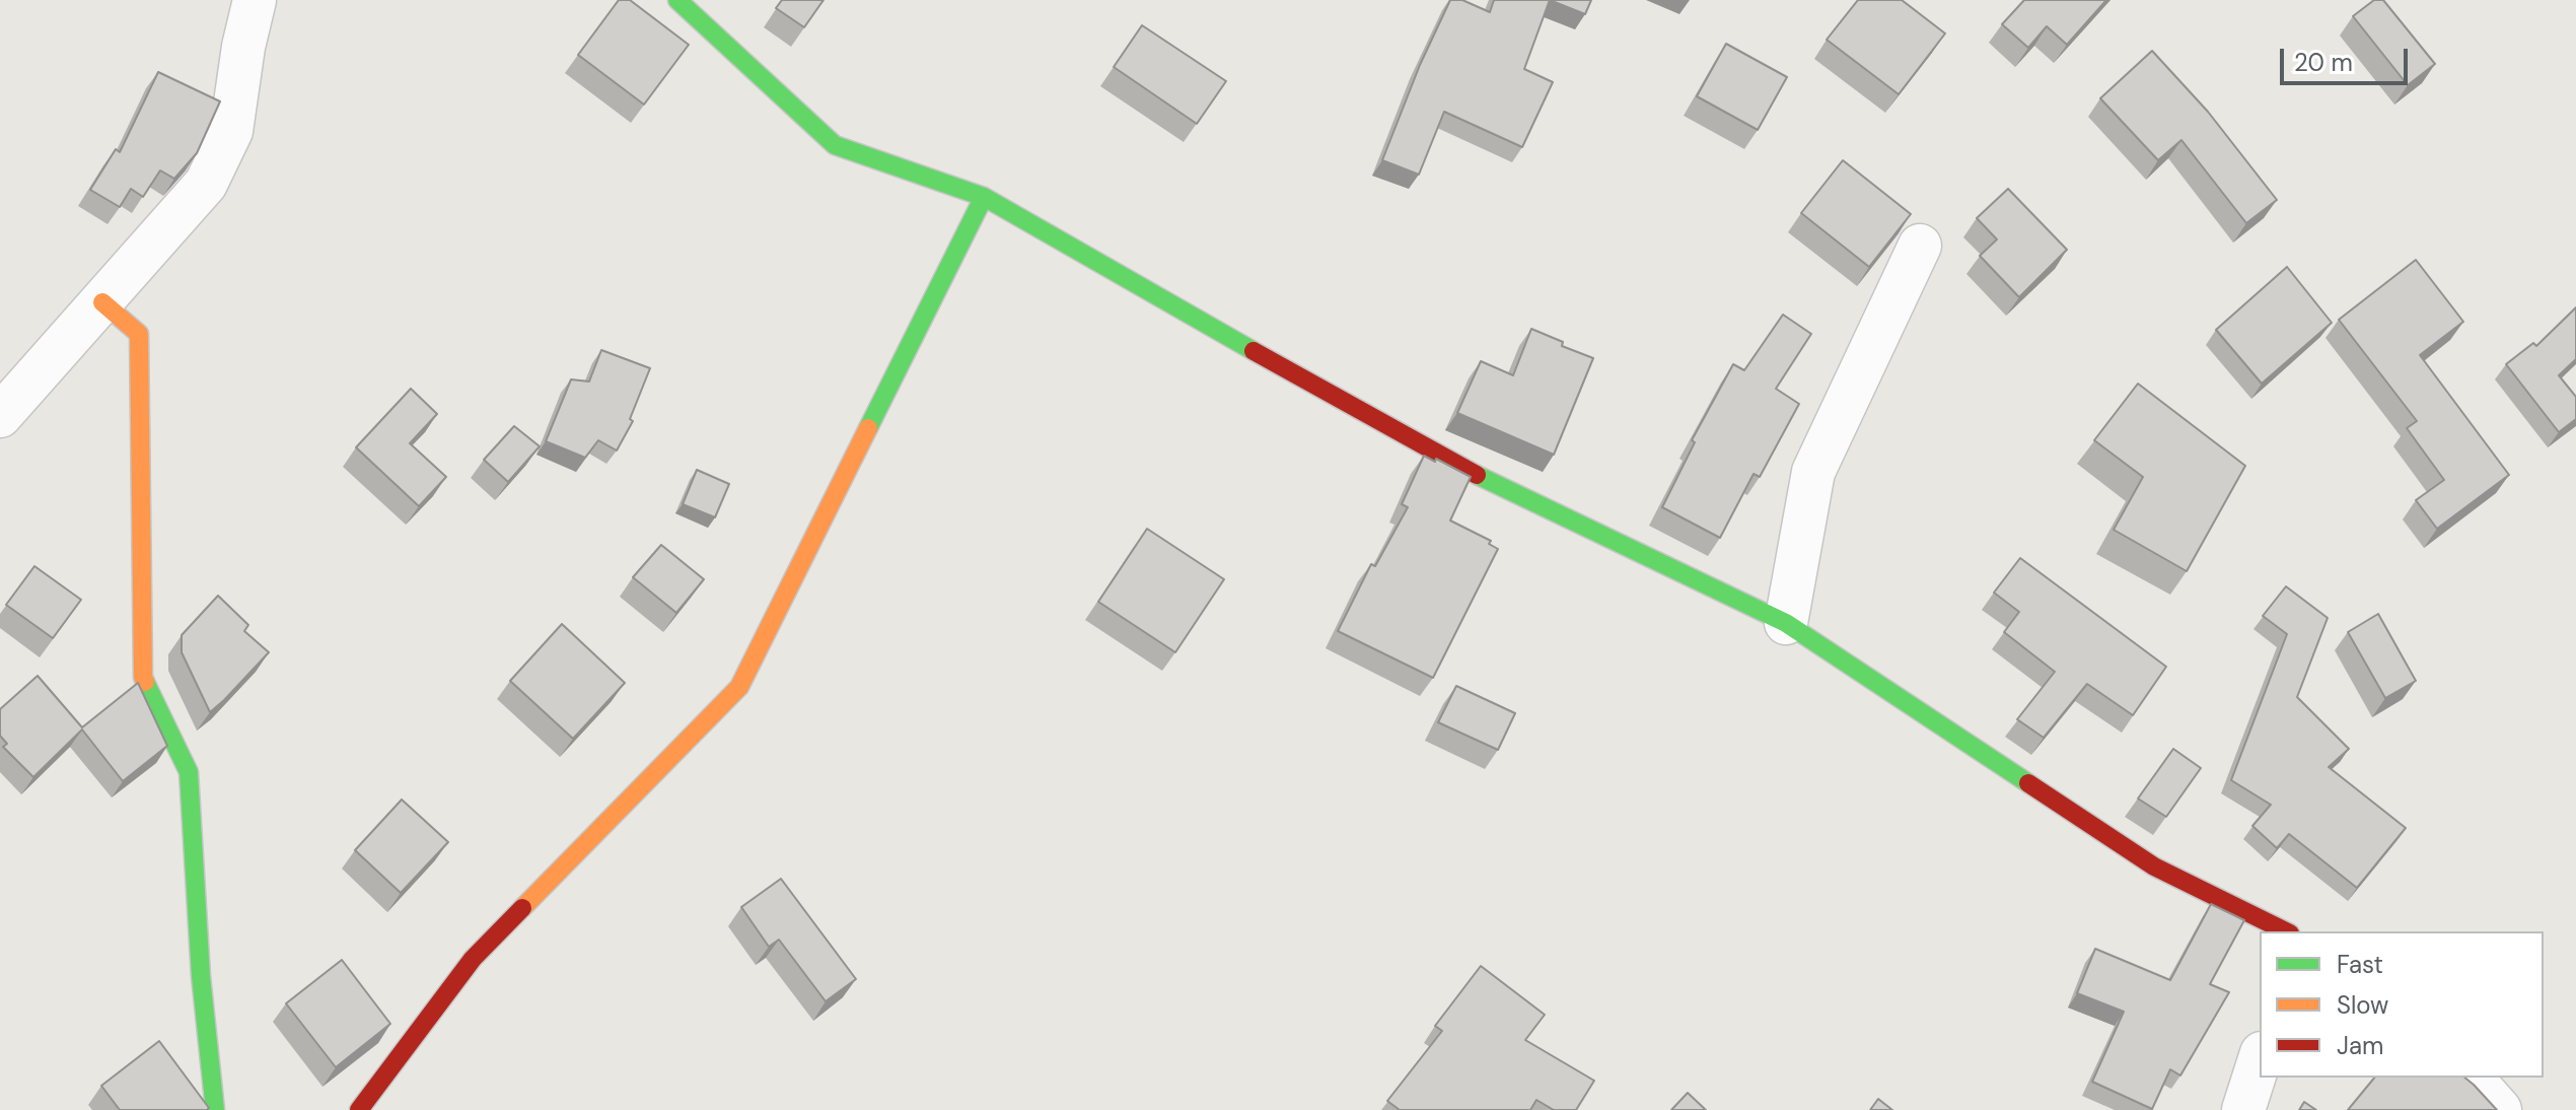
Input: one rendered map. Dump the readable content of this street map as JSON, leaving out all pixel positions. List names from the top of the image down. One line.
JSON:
{"legend":["Fast","Slow","Jam"],"scale_bar":"20 m"}
